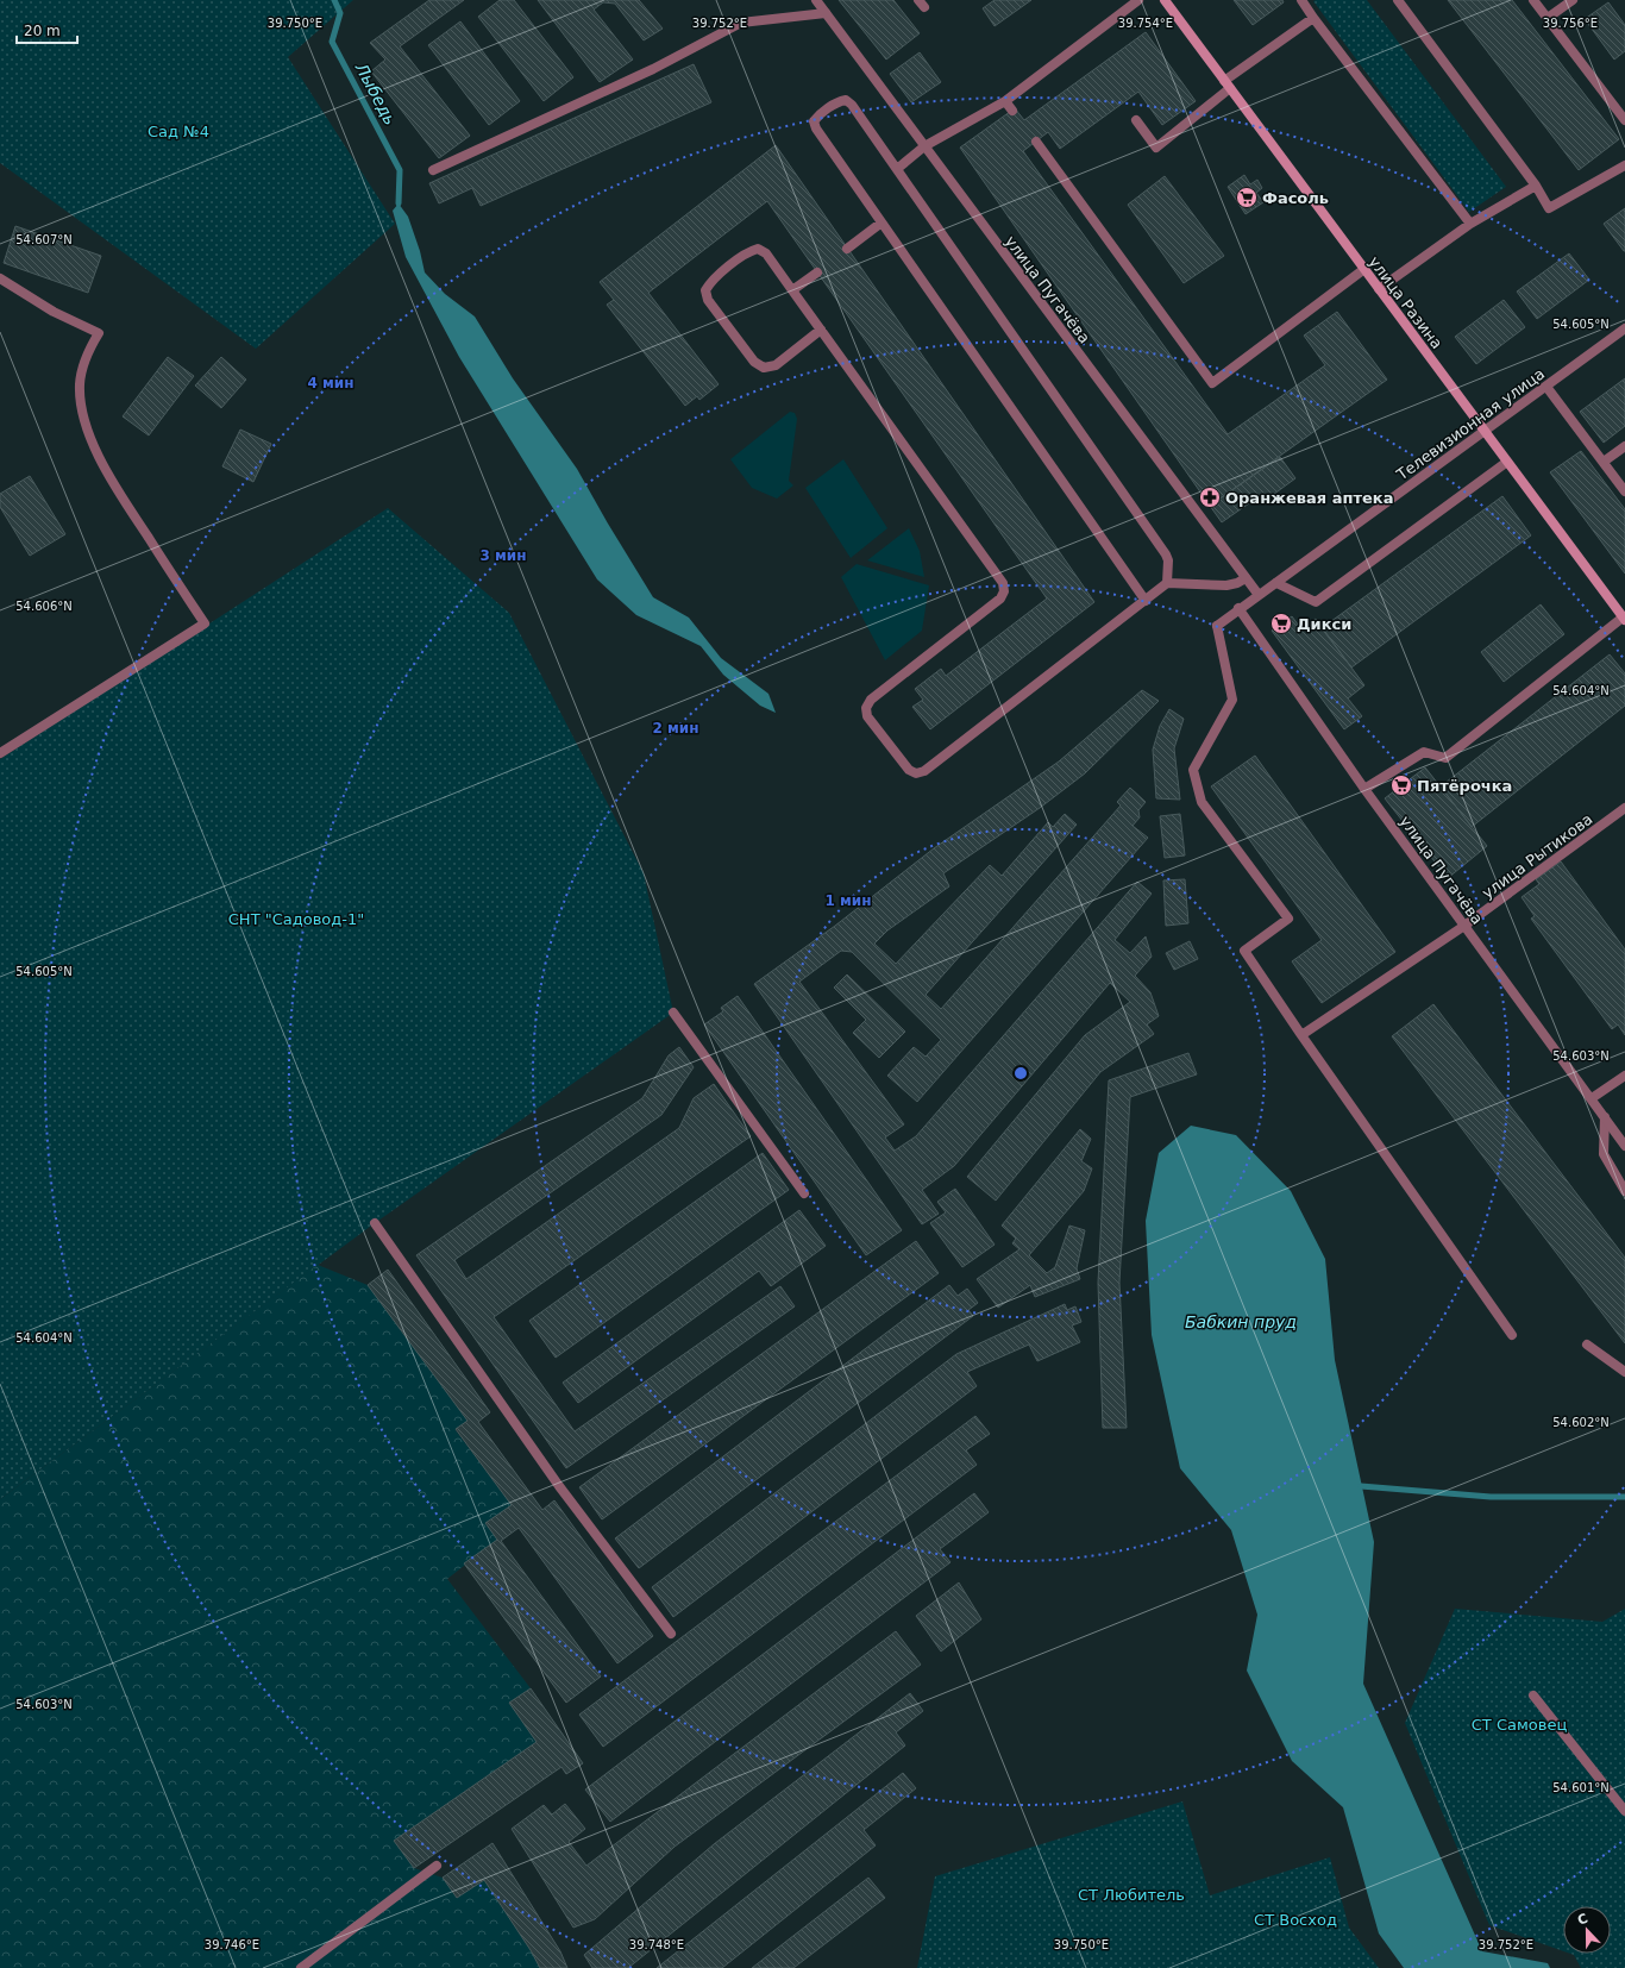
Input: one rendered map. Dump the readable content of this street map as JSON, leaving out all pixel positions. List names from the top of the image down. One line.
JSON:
{"streets":{"street":["улица Пугачёва","улица Разина","Телевизионная улица","улица Рытикова"]},"crossings":[["улица Пугачёва","Телевизионная улица"],["улица Пугачёва","улица Рытикова"],["улица Разина","Телевизионная улица"],["Телевизионная улица","улица Рытикова"]],"water":["Лыбедь","Бабкин пруд"],"parks":["Сад №4","СНТ \"Садовод-1\"","СТ Самовец","СТ Любитель","СТ Восход"],"places":{"supermarket":["Фасоль","Дикси","Пятёрочка"],"pharmacy":["Оранжевая аптека"]},"scale_bar":"20 m","north":"top","coordinates":["39.750°E","39.752°E","39.754°E","39.756°E","54.607°N","54.605°N","54.606°N","54.604°N","54.603°N","54.602°N","54.601°N","39.746°E","39.748°E"],"rings":["4 мин","3 мин","2 мин","1 мин"]}
